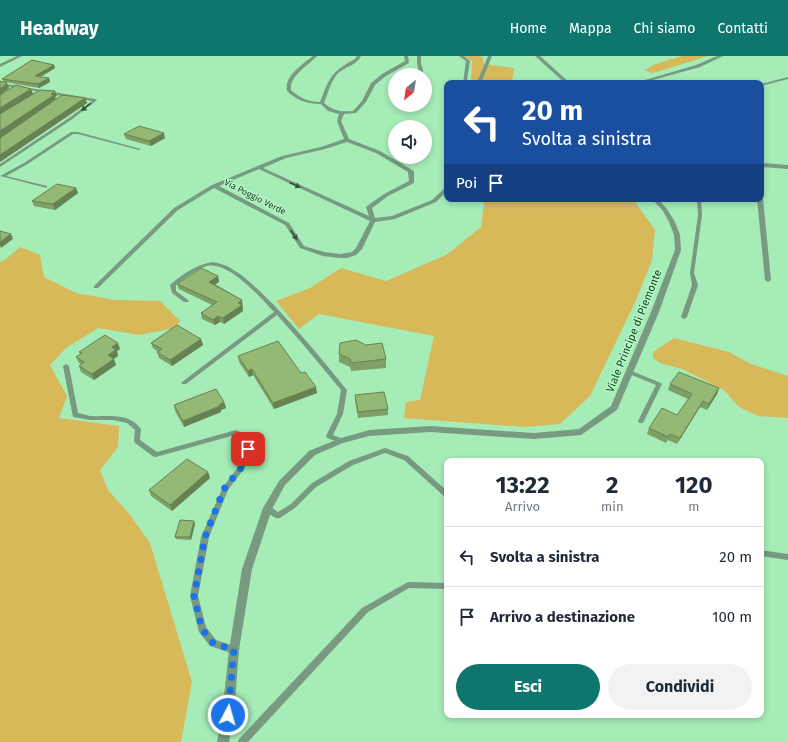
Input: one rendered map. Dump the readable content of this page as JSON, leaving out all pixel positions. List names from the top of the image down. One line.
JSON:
{"streets":{"street":["Via Poggio Verde","Viale Principe di Piemonte"]},"north":"bottom left","page":{"header":"Headway","nav":["Home","Mappa","Chi siamo","Contatti"],"turn":["20 m","Svolta a sinistra"],"then":"Poi","eta":["13:22","Arrivo","2","min","120","m"],"list":[{"name":"Svolta a sinistra","value":"20 m"},{"name":"Arrivo a destinazione","value":"100 m"}],"buttons":["Esci","Condividi"]}}
